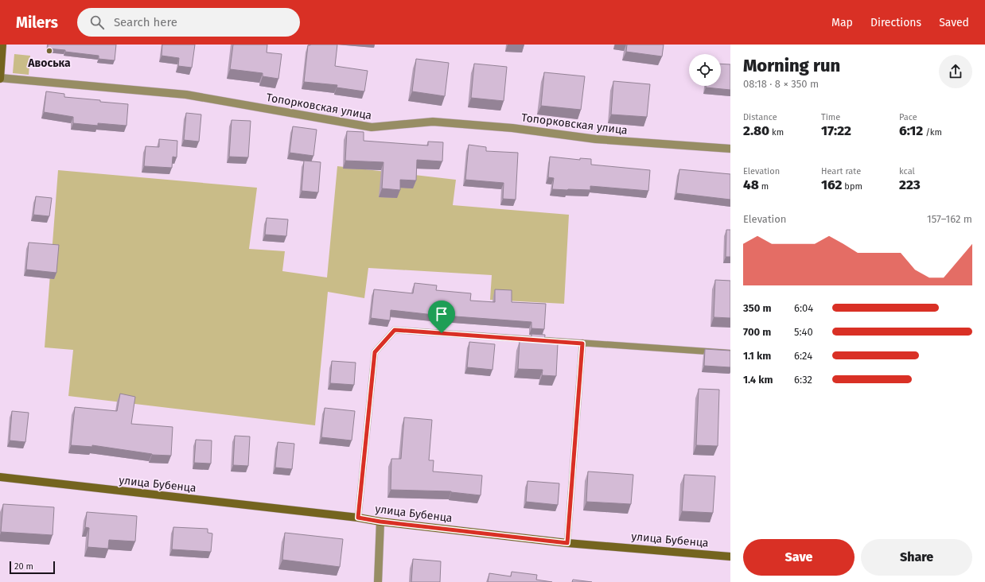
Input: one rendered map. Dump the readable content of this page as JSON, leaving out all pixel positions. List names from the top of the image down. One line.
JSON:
{"streets":{"street":["Топорковская улица","улица Бубенца"]},"places":["Авоська"],"scale_bar":"20 m","page":{"header":"Milers","search":"Search here","nav":["Map","Directions","Saved"],"heading":["Morning run","08:18 · 8 × 350 m"],"stats":[["Distance","2.80 km"],["Time","17:22"],["Pace","6:12 /km"],["Elevation","48 m"],["Heart rate","162 bpm"],["kcal","223"]],"chart":["Elevation","157–162 m"],"list":[{"name":"350 m","note":"6:04"},{"name":"700 m","note":"5:40"},{"name":"1.1 km","note":"6:24"},{"name":"1.4 km","note":"6:32"}],"buttons":["Save","Share"],"scale":"20 m"}}
